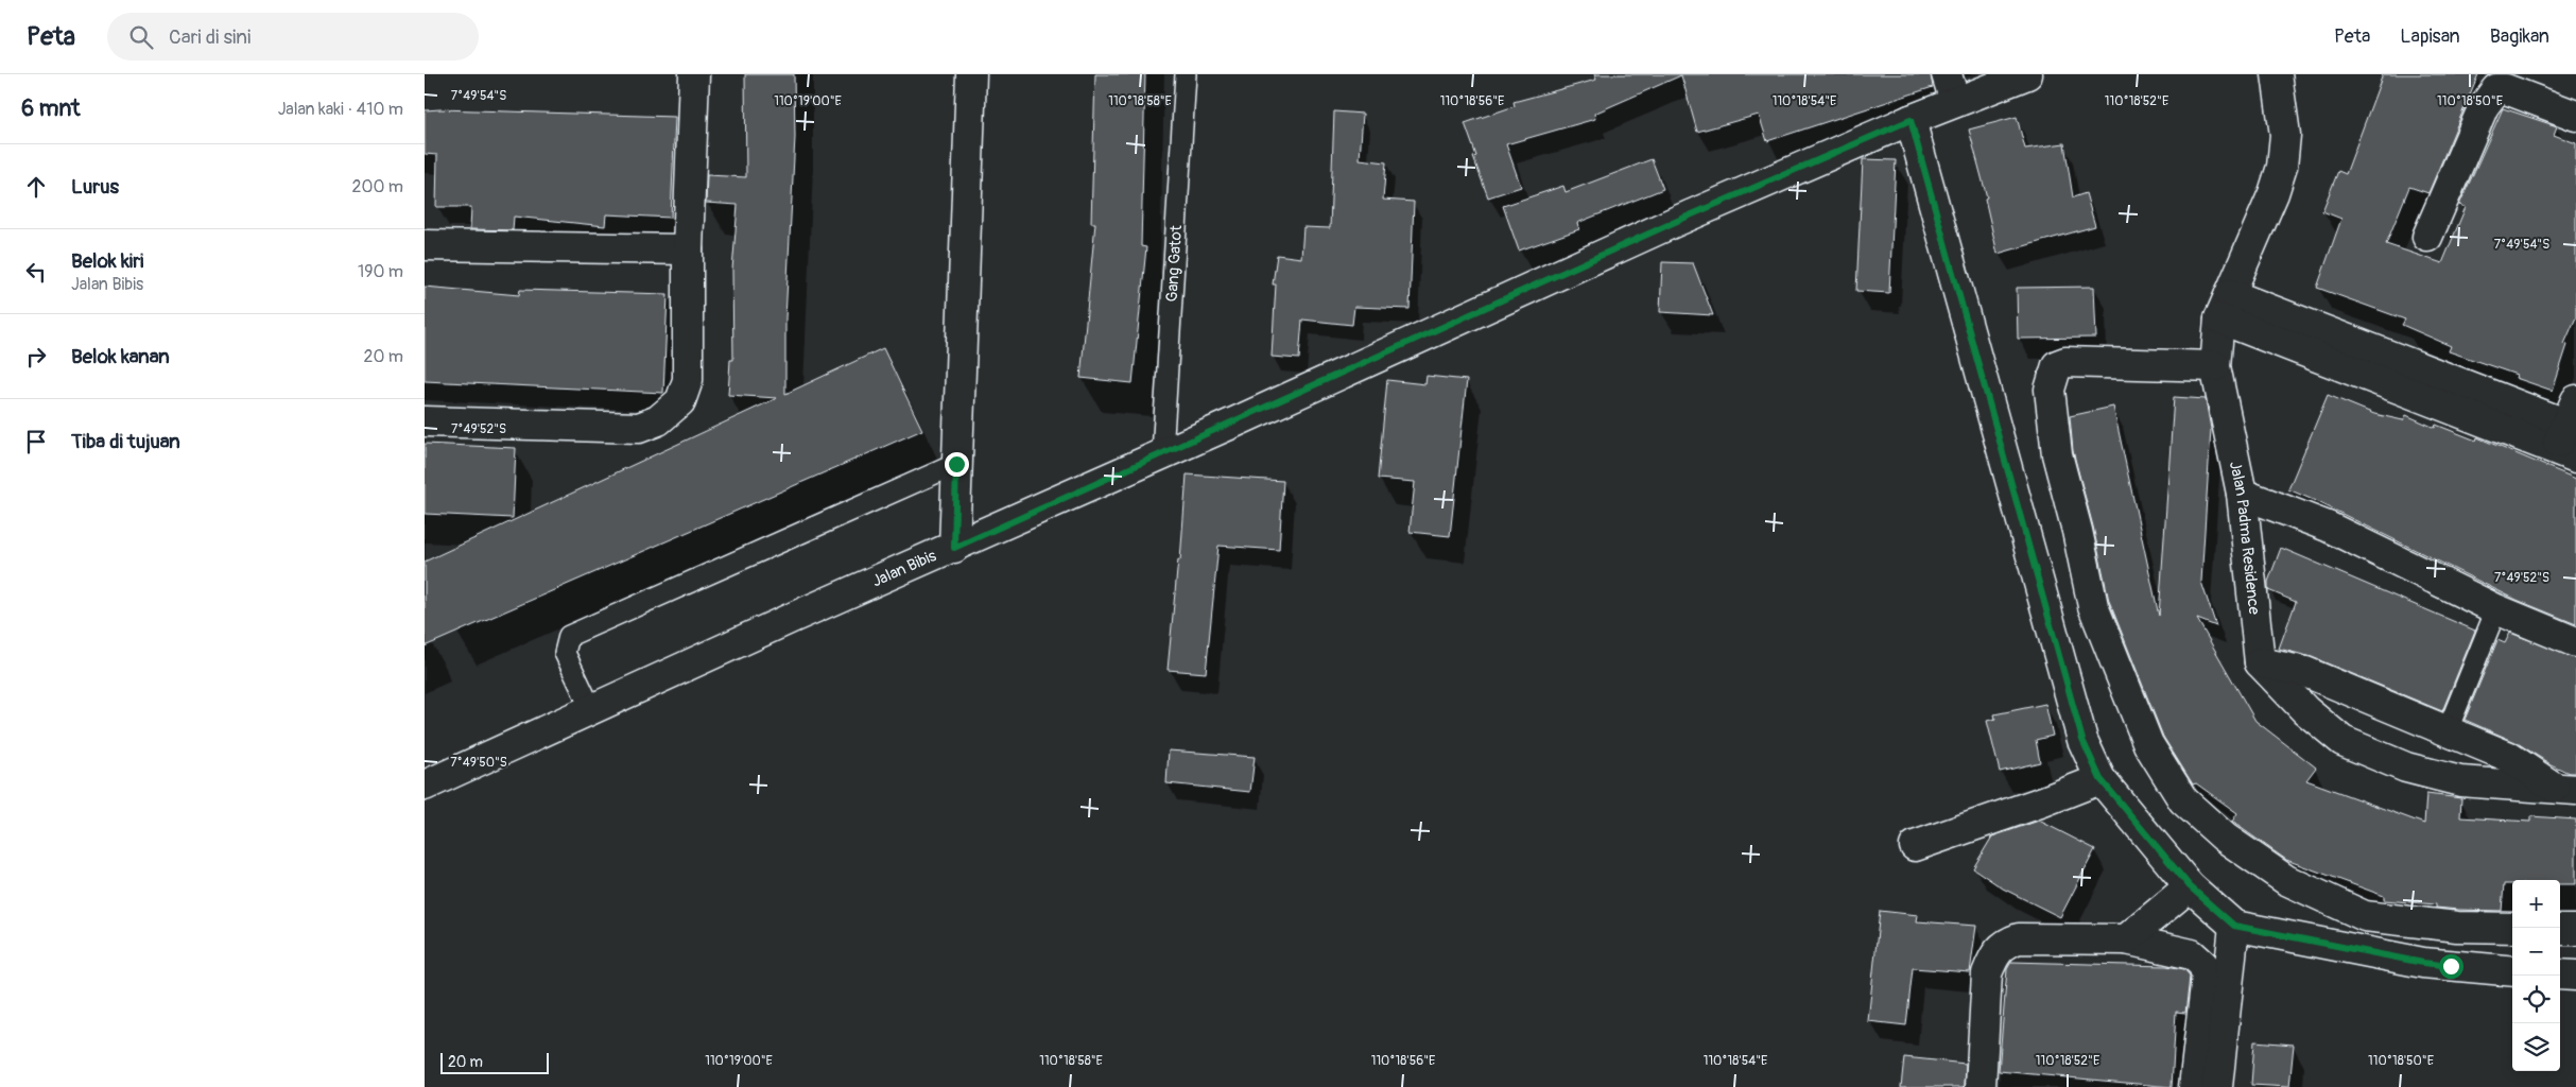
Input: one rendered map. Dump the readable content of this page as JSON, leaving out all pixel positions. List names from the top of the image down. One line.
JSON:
{"streets":{"street":["Jalan Padma Residence","Jalan Bibis"],"lane":["Gang Gatot"]},"crossings":[["Gang Gatot","Jalan Bibis"]],"scale_bar":"20 m","page":{"header":"Peta","search":"Cari di sini","nav":["Peta","Lapisan","Bagikan"],"heading":["6 mnt","Jalan kaki · 410 m"],"list":[["Lurus","200 m"],["Belok kiri","Jalan Bibis","190 m"],["Belok kanan","20 m"],"Tiba di tujuan"],"map_buttons":["+","−"],"scale":"20 m"},"coordinates":["7°49'54\"S","110°19'00\"E","110°18'58\"E","110°18'56\"E","110°18'54\"E","110°18'52\"E","110°18'50\"E","7°49'52\"S","7°49'50\"S"]}
